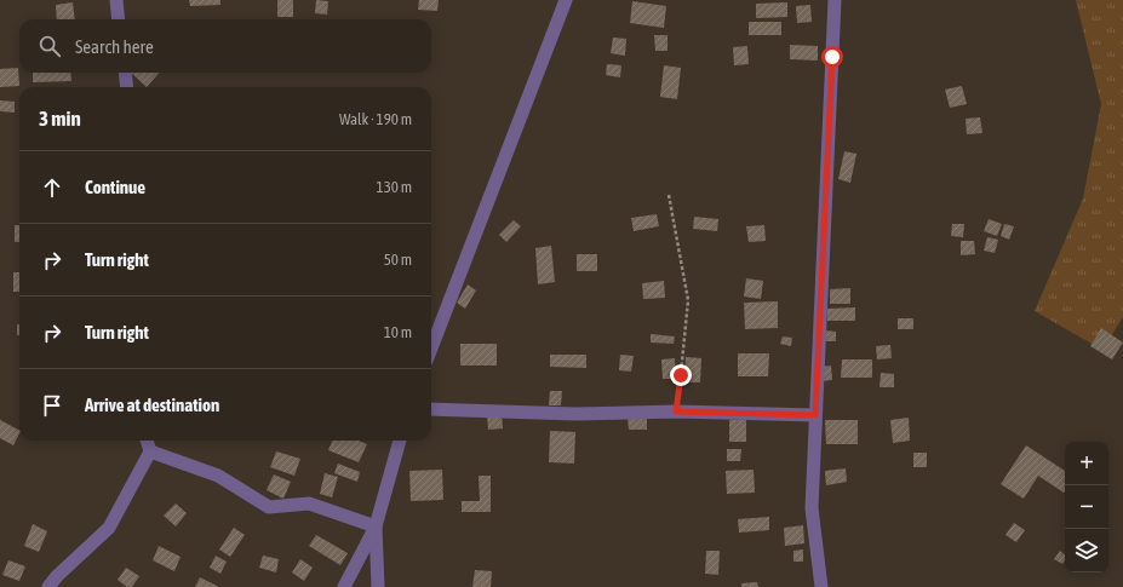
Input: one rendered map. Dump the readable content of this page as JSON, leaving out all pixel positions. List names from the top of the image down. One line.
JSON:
{"page":{"search":"Search here","heading":["3 min","Walk · 190 m"],"list":[["Continue","130 m"],["Turn right","50 m"],["Turn right","10 m"],"Arrive at destination"],"map_buttons":["+","−"]}}
